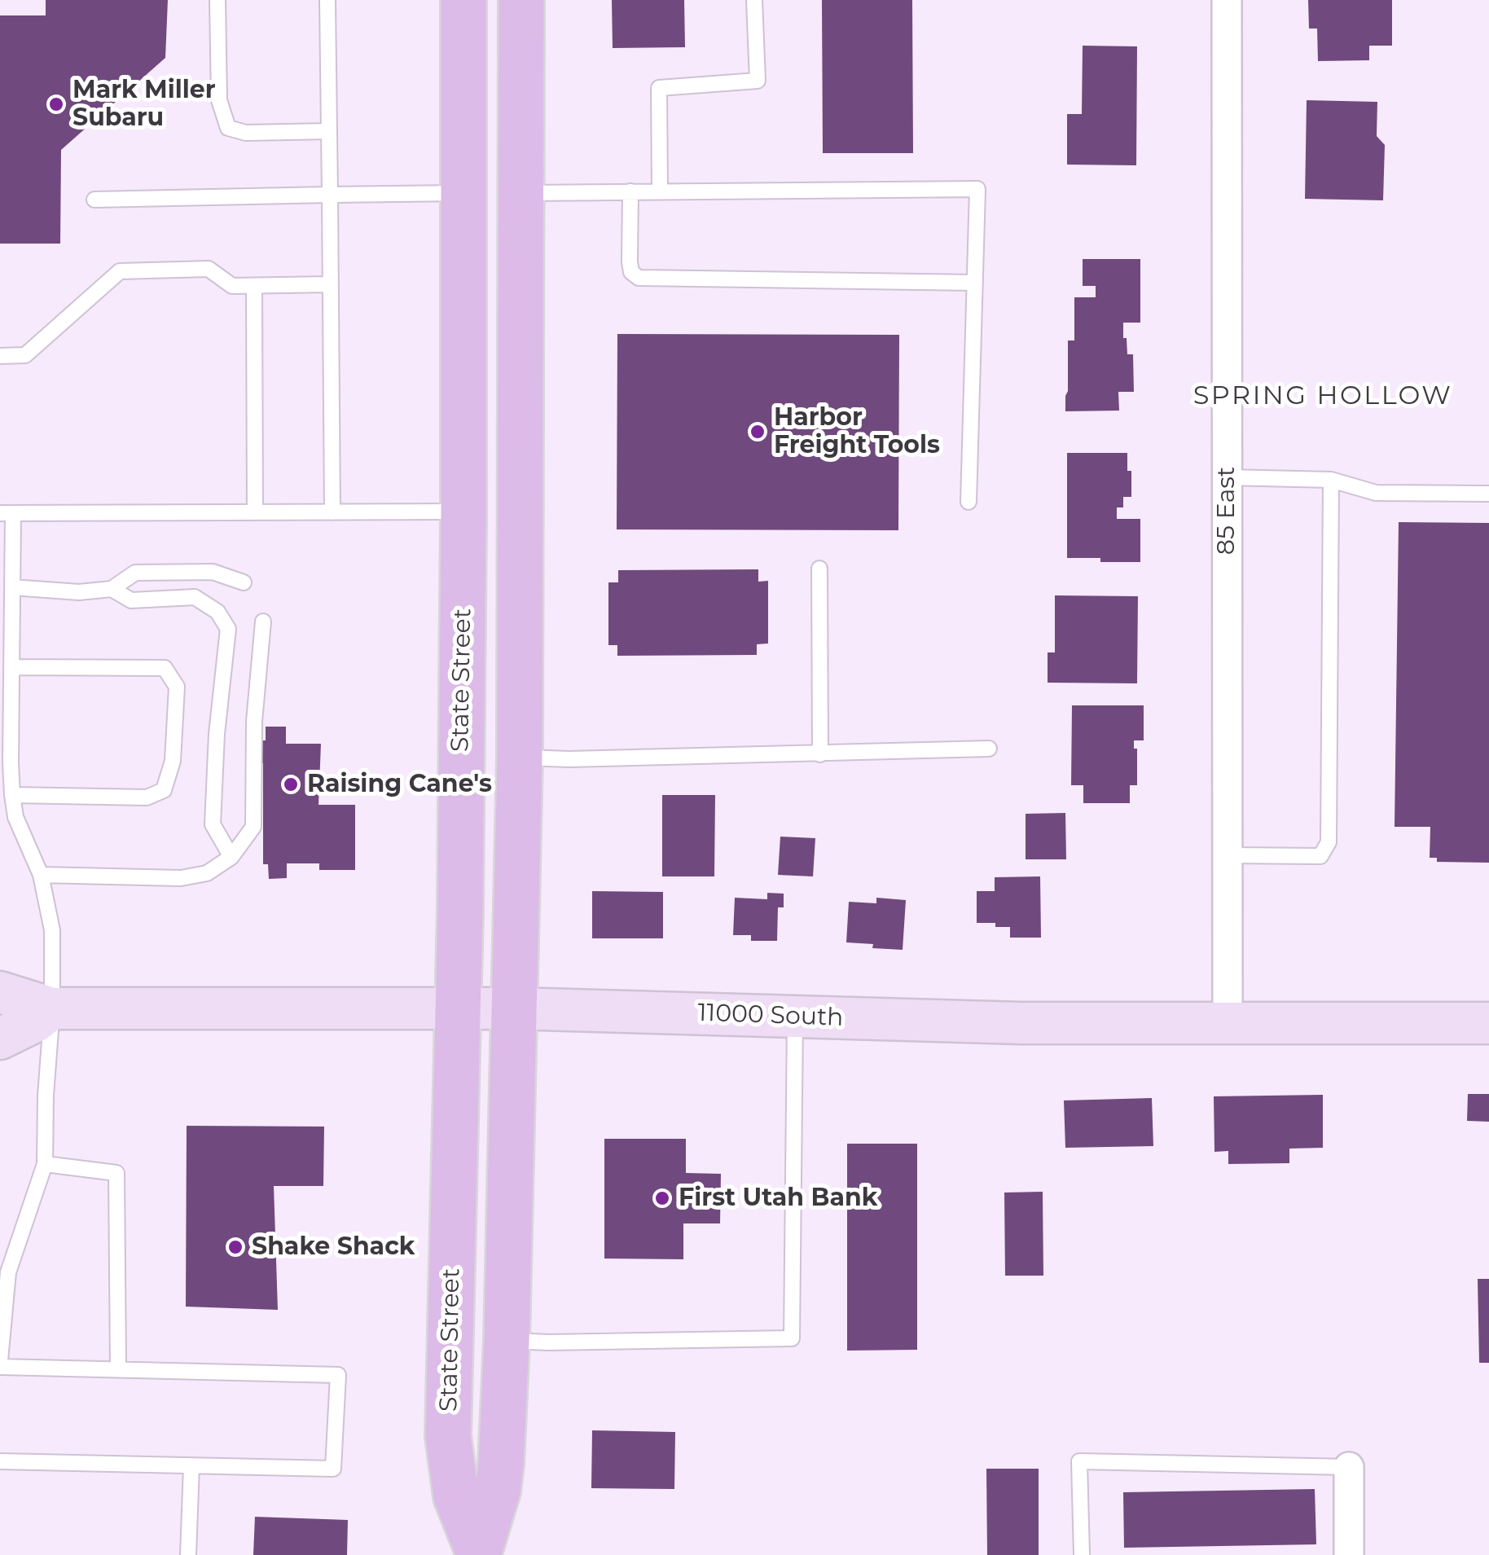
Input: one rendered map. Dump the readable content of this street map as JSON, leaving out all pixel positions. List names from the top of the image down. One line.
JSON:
{"streets":{"main road":["State Street"],"street":["85 East","11000 South"]},"crossings":[["85 East","11000 South"],["State Street","11000 South"]],"districts":["SPRING HOLLOW"],"places":["Mark Miller Subaru","Harbor Freight Tools","Raising Cane's","First Utah Bank","Shake Shack"]}
